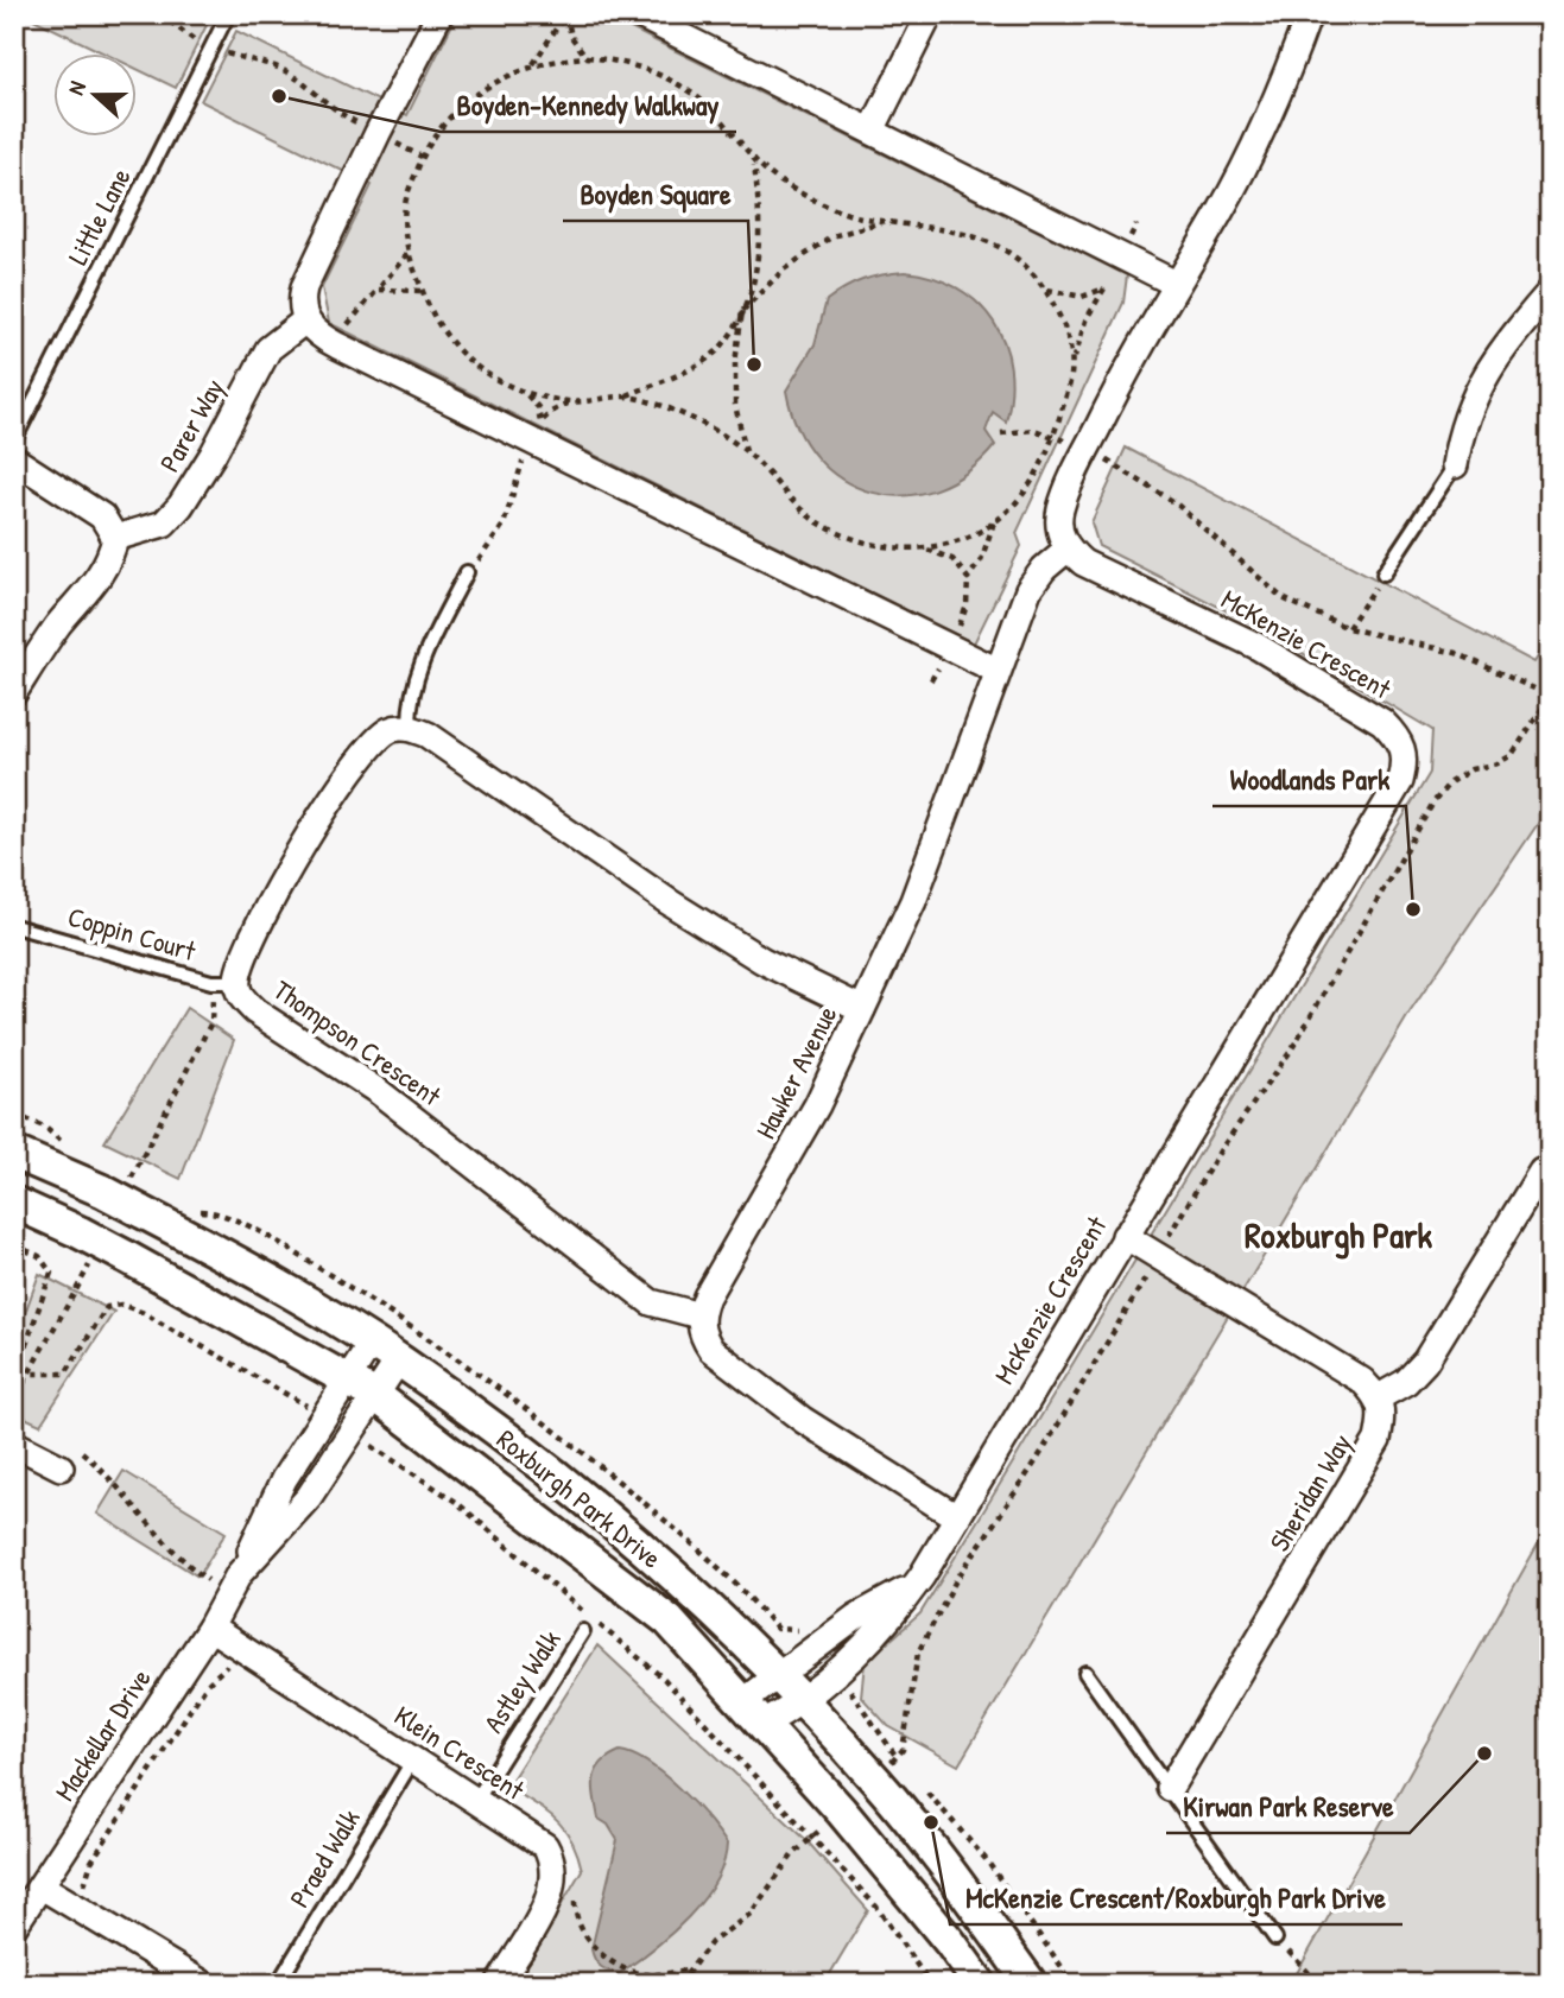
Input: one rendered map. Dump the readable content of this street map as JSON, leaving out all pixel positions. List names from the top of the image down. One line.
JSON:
{"streets":{"street":["Parer Way","McKenzie Crescent","Thompson Crescent","Hawker Avenue","Sheridan Way","Roxburgh Park Drive","Mackellar Drive","Klein Crescent"],"lane":["Little Lane","Coppin Court","Astley Walk","Praed Walk"]},"crossings":[["McKenzie Crescent","Hawker Avenue"],["McKenzie Crescent","Roxburgh Park Drive"],["Coppin Court","Thompson Crescent"],["Thompson Crescent","Hawker Avenue"],["Roxburgh Park Drive","Mackellar Drive"],["Astley Walk","Klein Crescent"],["Mackellar Drive","Klein Crescent"],["Klein Crescent","Praed Walk"]],"districts":["Roxburgh Park"],"places":["Boyden-Kennedy Walkway","Boyden Square","Woodlands Park","Kirwan Park Reserve","McKenzie Crescent/Roxburgh Park Drive"],"north":"left"}
